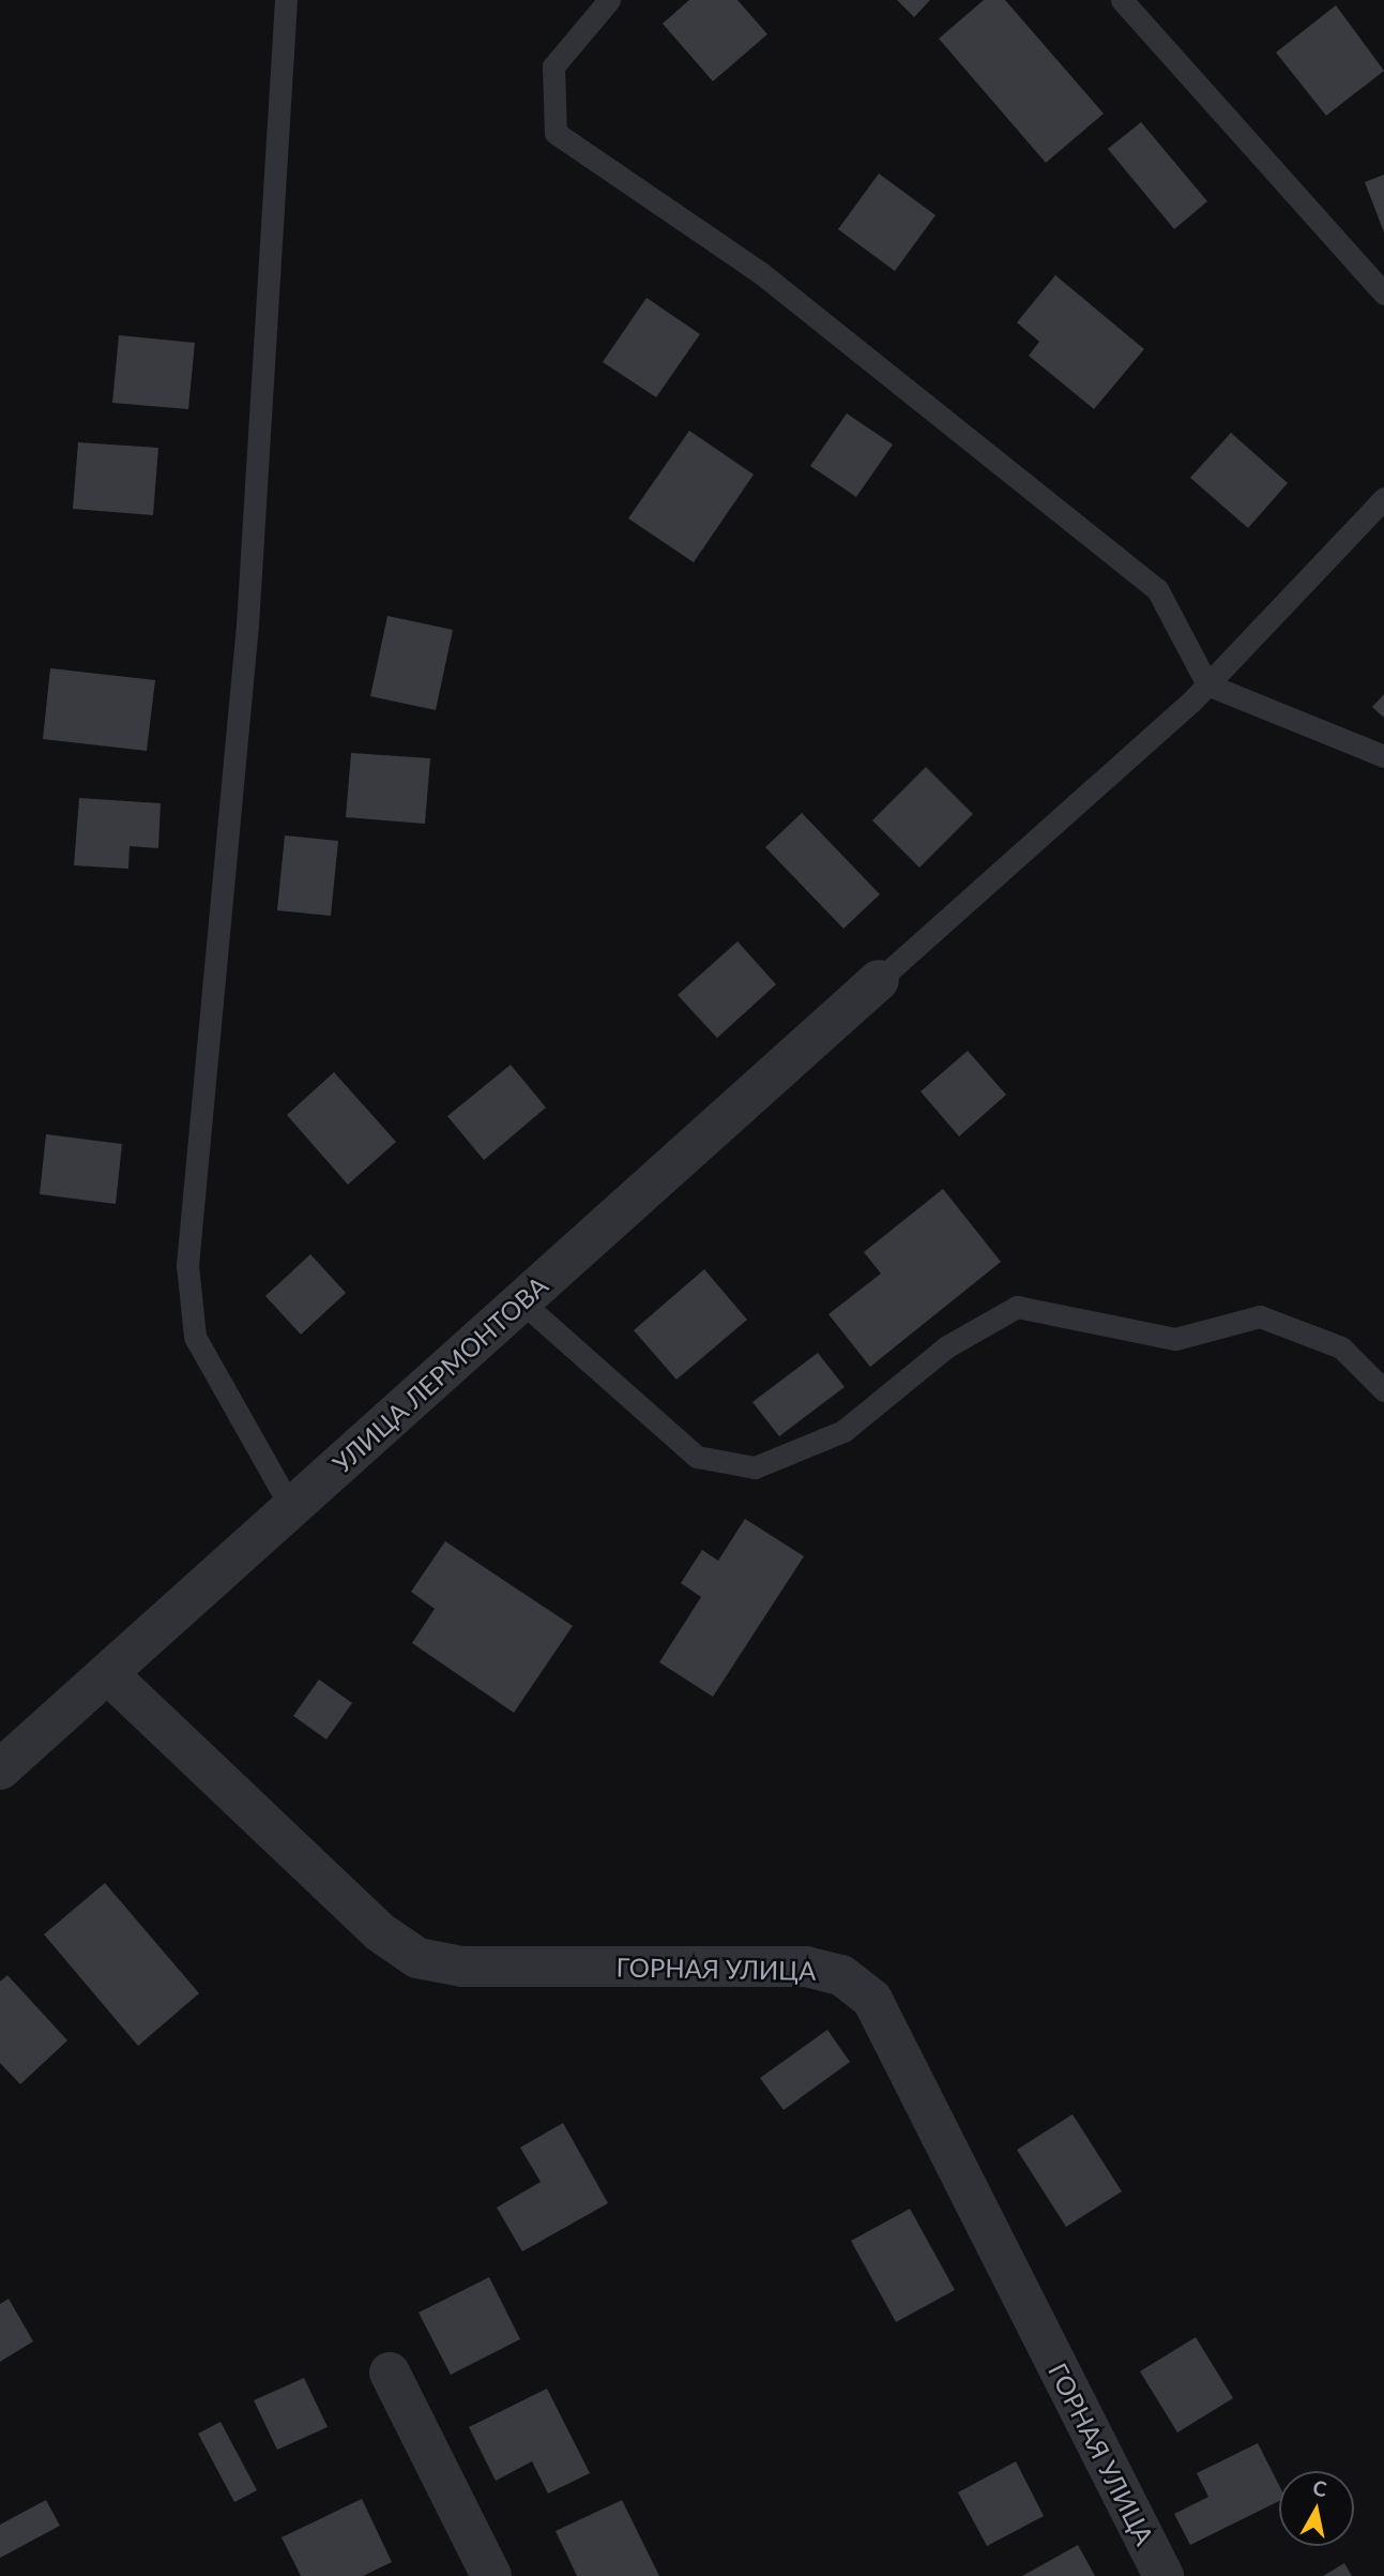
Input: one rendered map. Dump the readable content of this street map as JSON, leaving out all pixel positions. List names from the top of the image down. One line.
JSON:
{"streets":{"street":["УЛИЦА ЛЕРМОНТОВА","ГОРНАЯ УЛИЦА"]},"crossings":[["УЛИЦА ЛЕРМОНТОВА","ГОРНАЯ УЛИЦА"]],"north":"top"}
